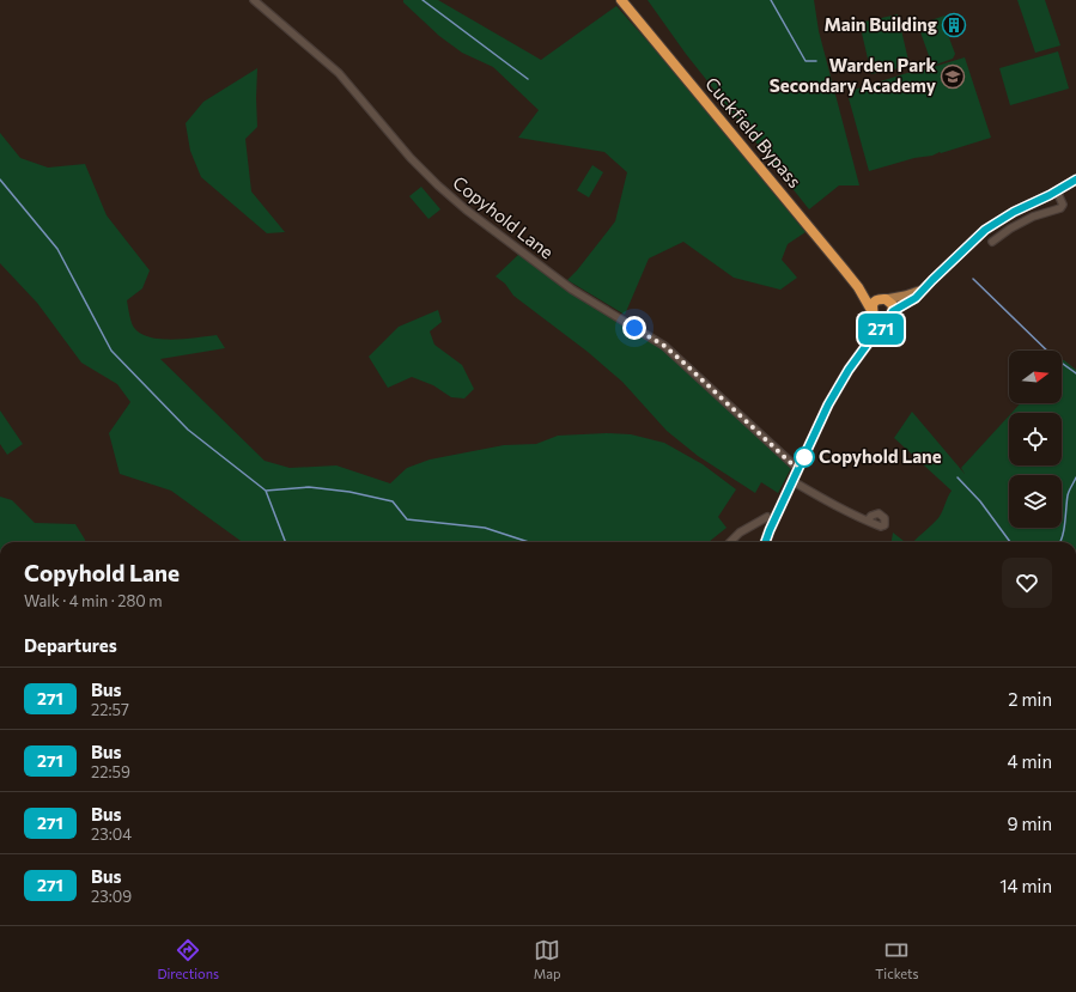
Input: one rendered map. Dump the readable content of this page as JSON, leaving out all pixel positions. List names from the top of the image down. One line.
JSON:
{"streets":{"highway":["Cuckfield Bypass"],"street":["Copyhold Lane"]},"places":{"building":["Main Building"],"school or university":["Warden Park Secondary Academy"],"other":["Copyhold Lane"]},"lines":["bus line 271"],"north":"right","page":{"on_map":"271","heading":[["Copyhold Lane","Walk · 4 min · 280 m"],"Departures"],"list":[{"mark":"271","name":"Bus","note":"22:57","value":"2 min"},{"mark":"271","name":"Bus","note":"22:59","value":"4 min"},{"mark":"271","name":"Bus","note":"23:04","value":"9 min"},{"mark":"271","name":"Bus","note":"23:09","value":"14 min"}],"tabs":["Directions","Map","Tickets"]}}
